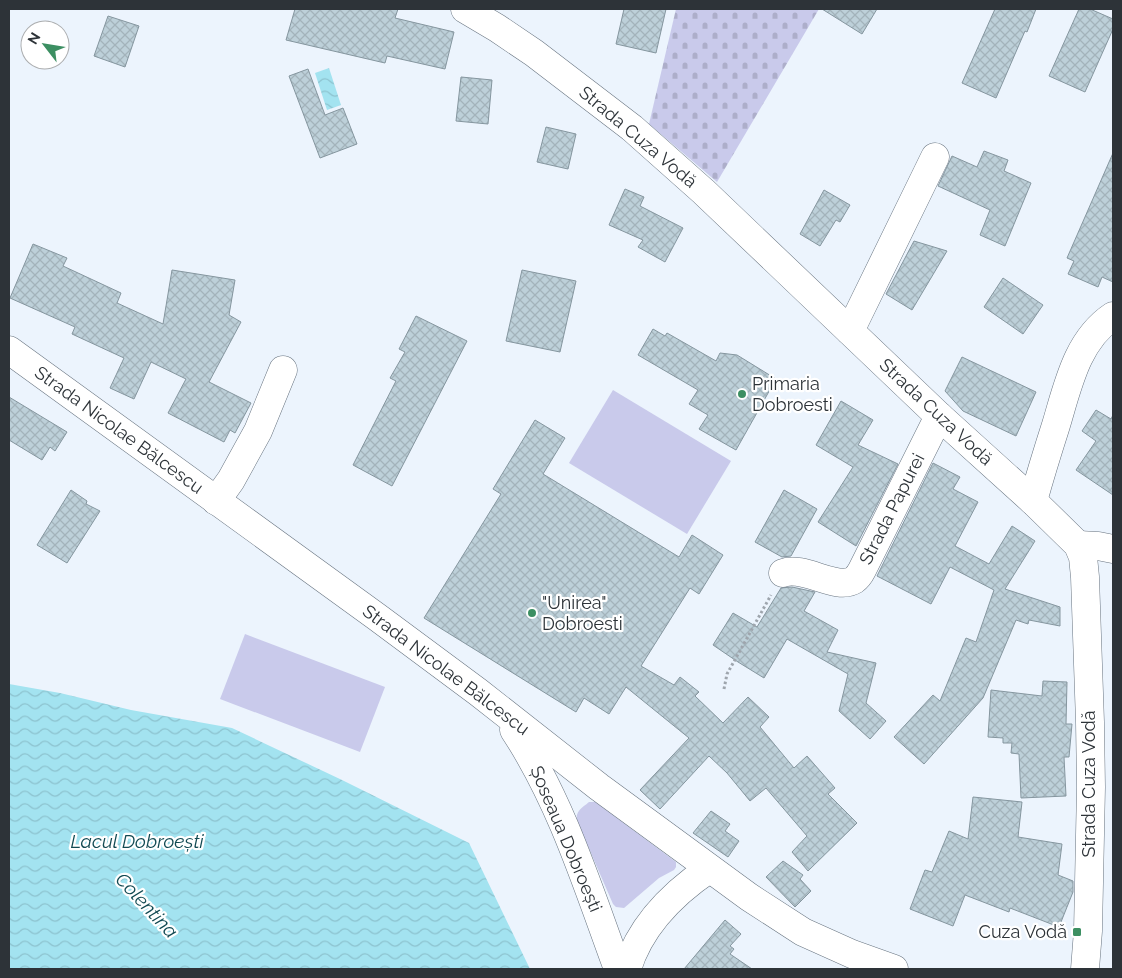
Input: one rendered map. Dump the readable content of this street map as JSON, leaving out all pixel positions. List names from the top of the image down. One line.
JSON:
{"streets":{"street":["Strada Cuza Vodă","Strada Nicolae Bălcescu","Strada Papurei","Șoseaua Dobroești"]},"crossings":[["Strada Cuza Vodă","Strada Papurei"],["Strada Nicolae Bălcescu","Șoseaua Dobroești"]],"water":["Lacul Dobroești","Colentina"],"places":{"other":["Primaria Dobroesti","\"Unirea\" Dobroesti"],"transit":["Cuza Vodă"]},"north":"top left"}
